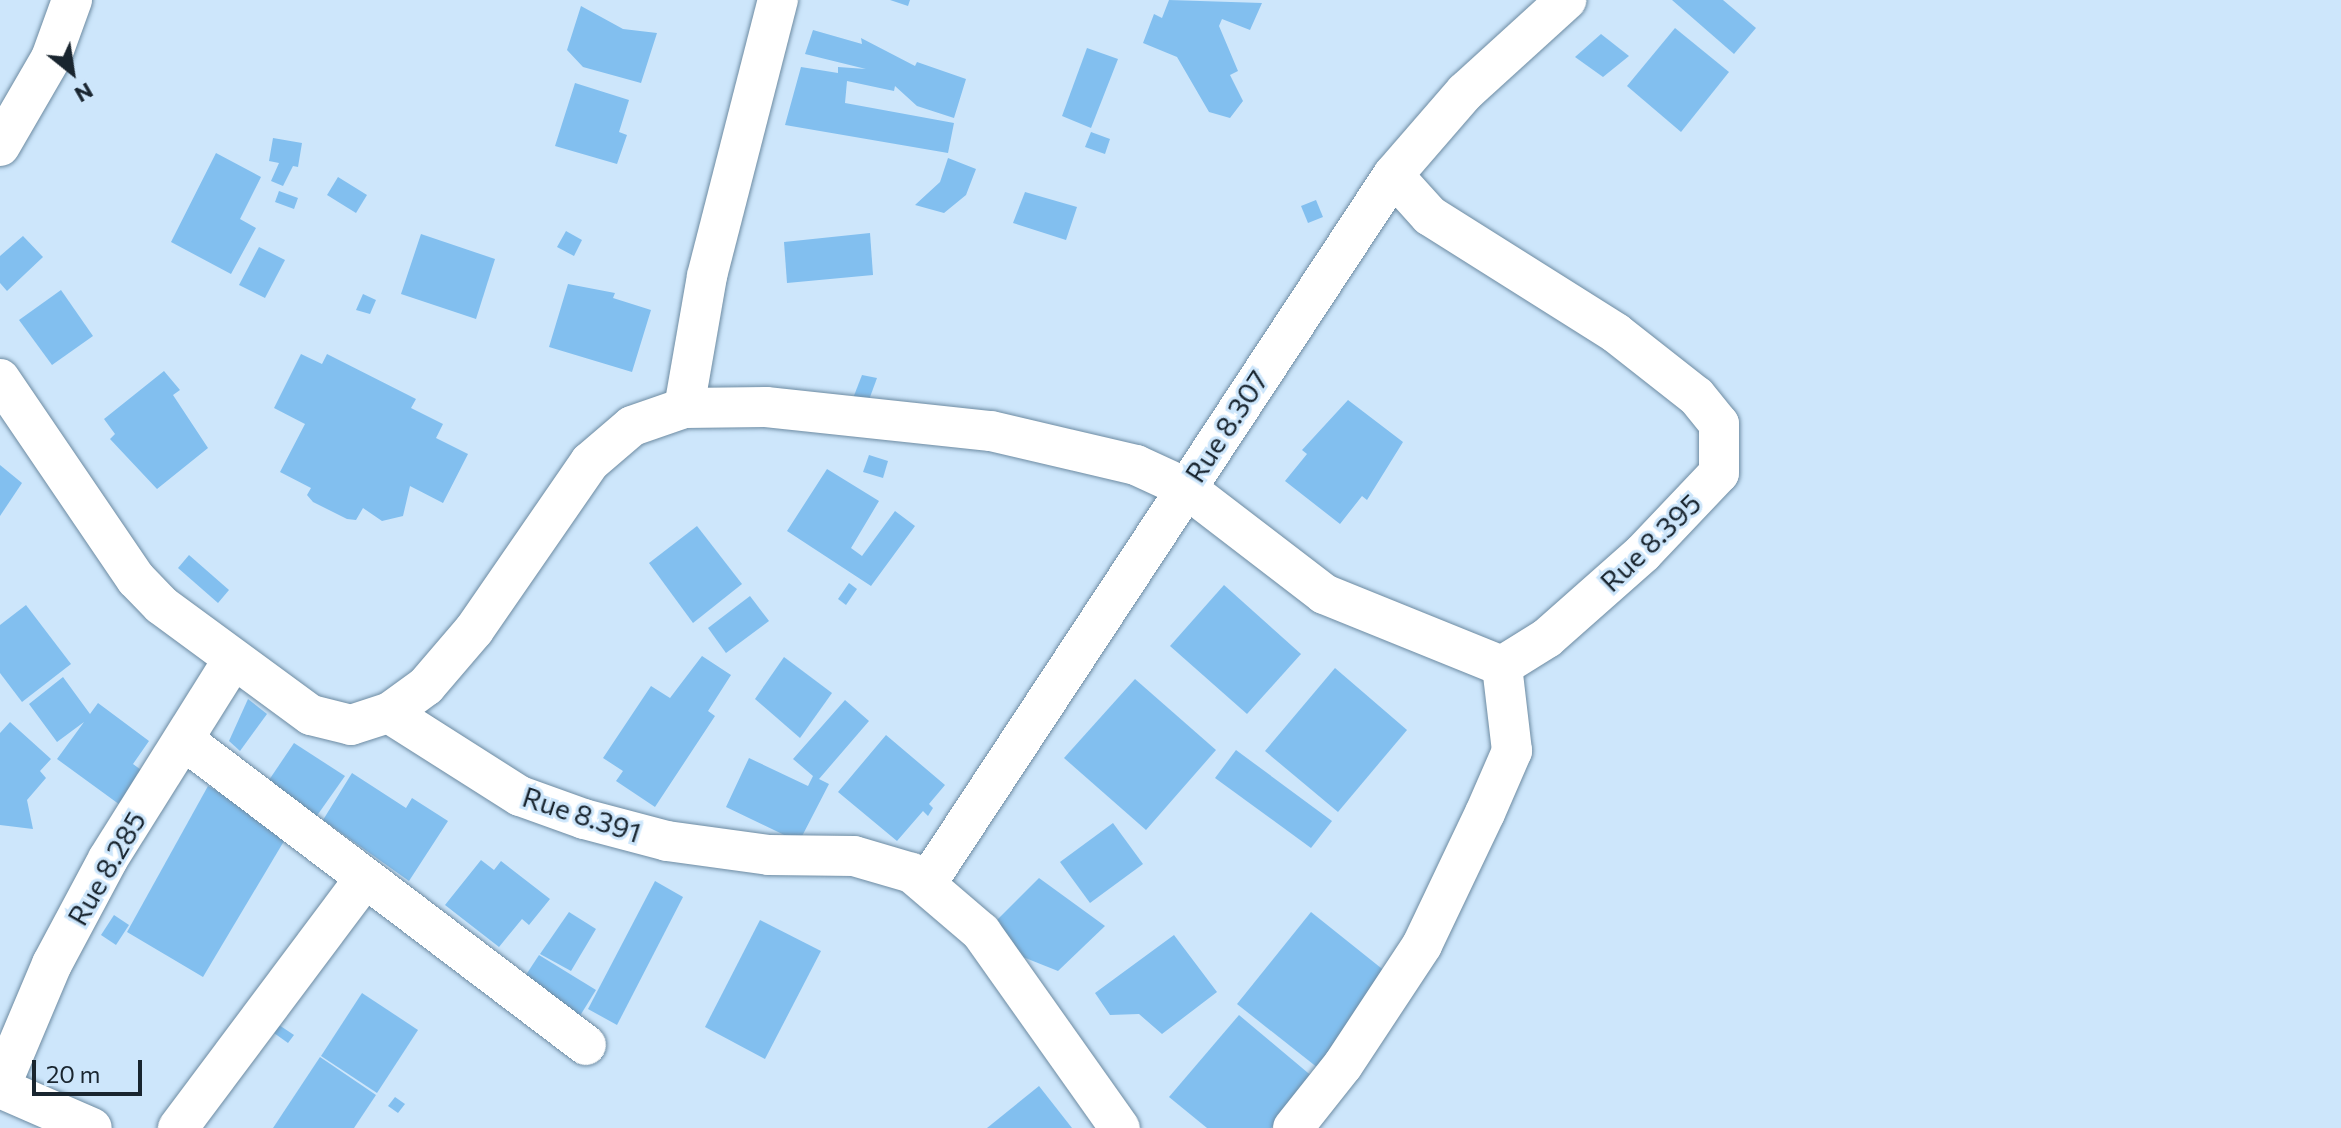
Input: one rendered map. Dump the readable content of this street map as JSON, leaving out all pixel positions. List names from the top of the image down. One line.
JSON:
{"streets":{"street":["Rue 8.307","Rue 8.395","Rue 8.391","Rue 8.285"]},"crossings":[["Rue 8.307","Rue 8.395"],["Rue 8.307","Rue 8.391"]],"scale_bar":"20 m","north":"bottom right"}
